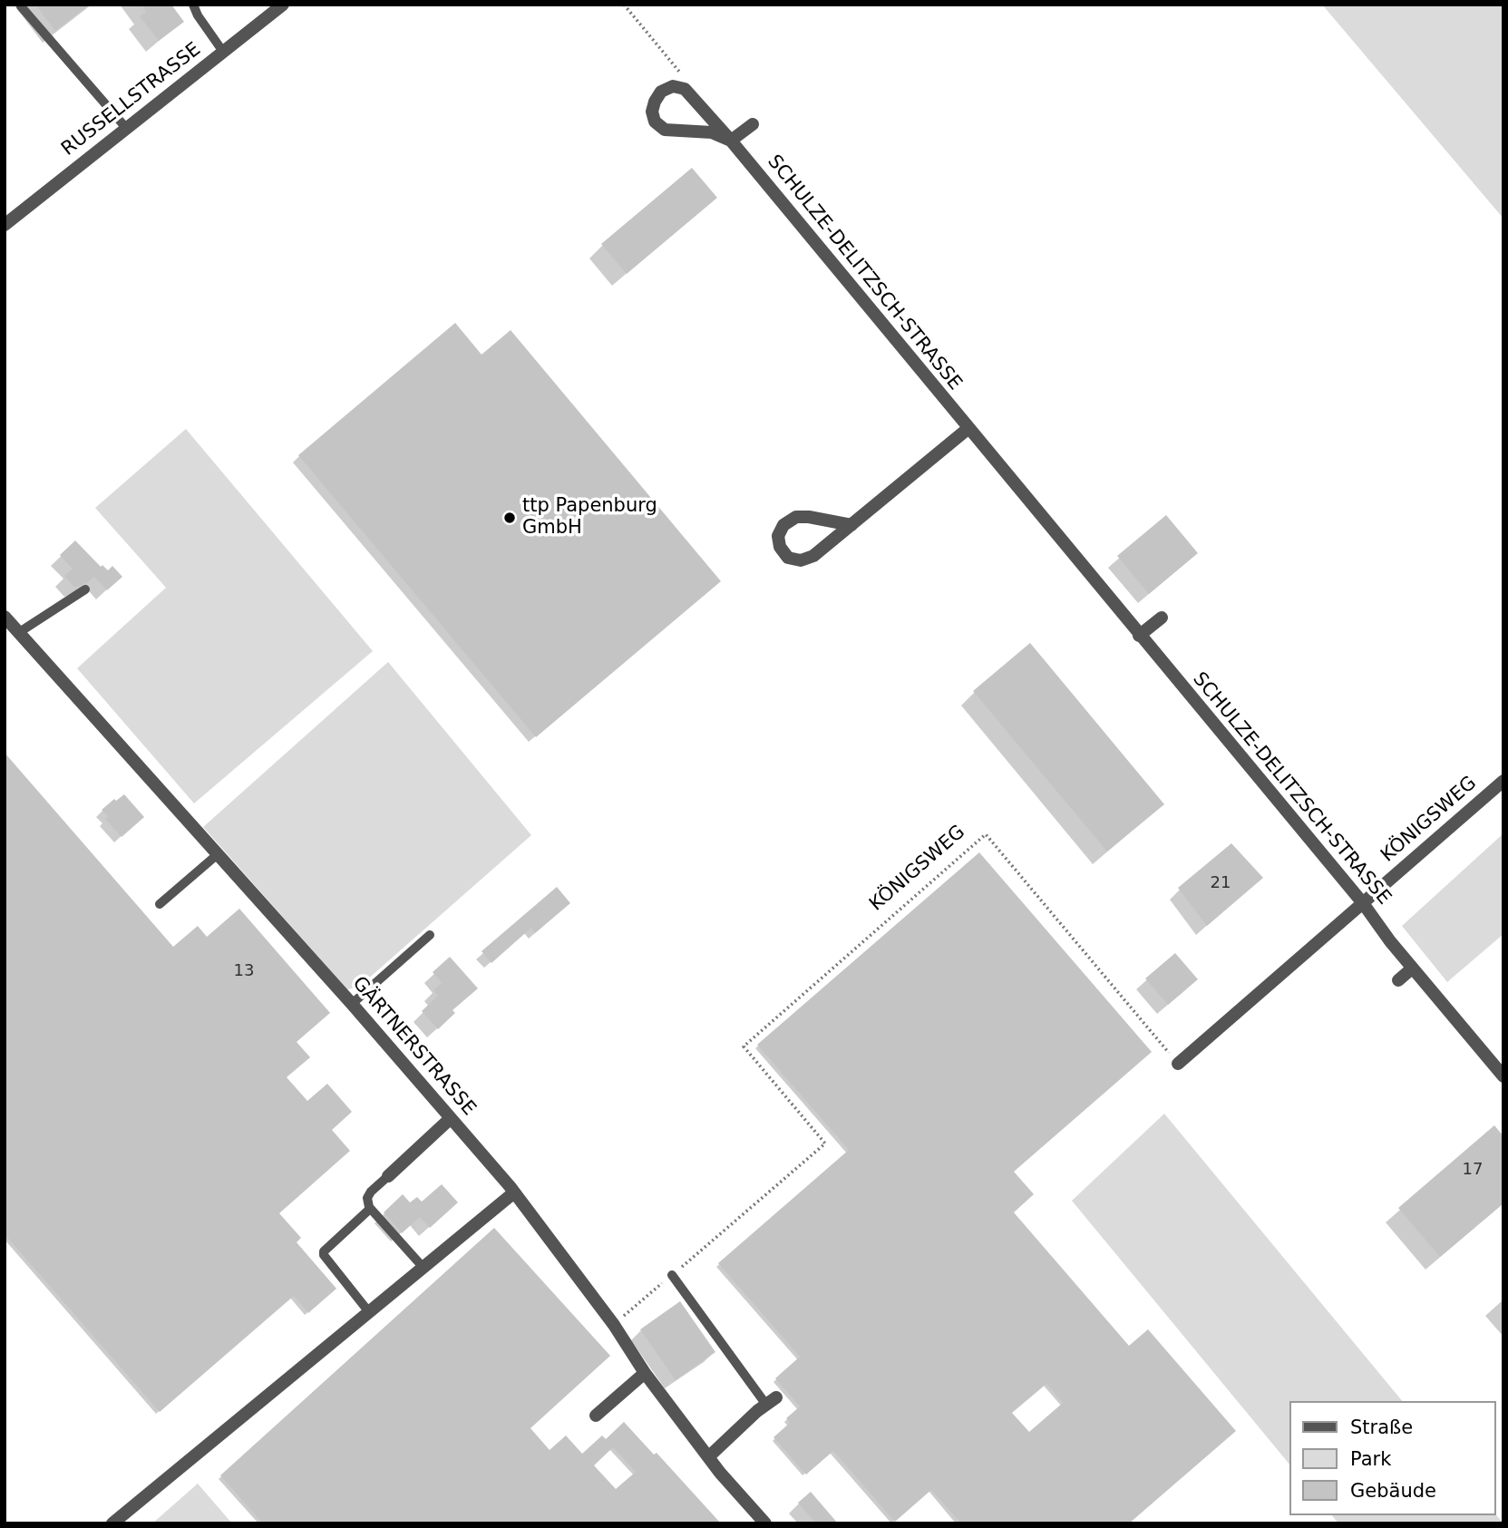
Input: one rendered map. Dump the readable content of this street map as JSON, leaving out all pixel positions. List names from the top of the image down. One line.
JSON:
{"streets":{"street":["RUSSELLSTRASSE","SCHULZE-DELITZSCH-STRASSE","KÖNIGSWEG","GÄRTNERSTRASSE"]},"crossings":[["SCHULZE-DELITZSCH-STRASSE","KÖNIGSWEG"],["KÖNIGSWEG","GÄRTNERSTRASSE"]],"places":["ttp Papenburg GmbH"],"house_numbers":["21","13","17"],"legend":["Straße","Park","Gebäude"]}
